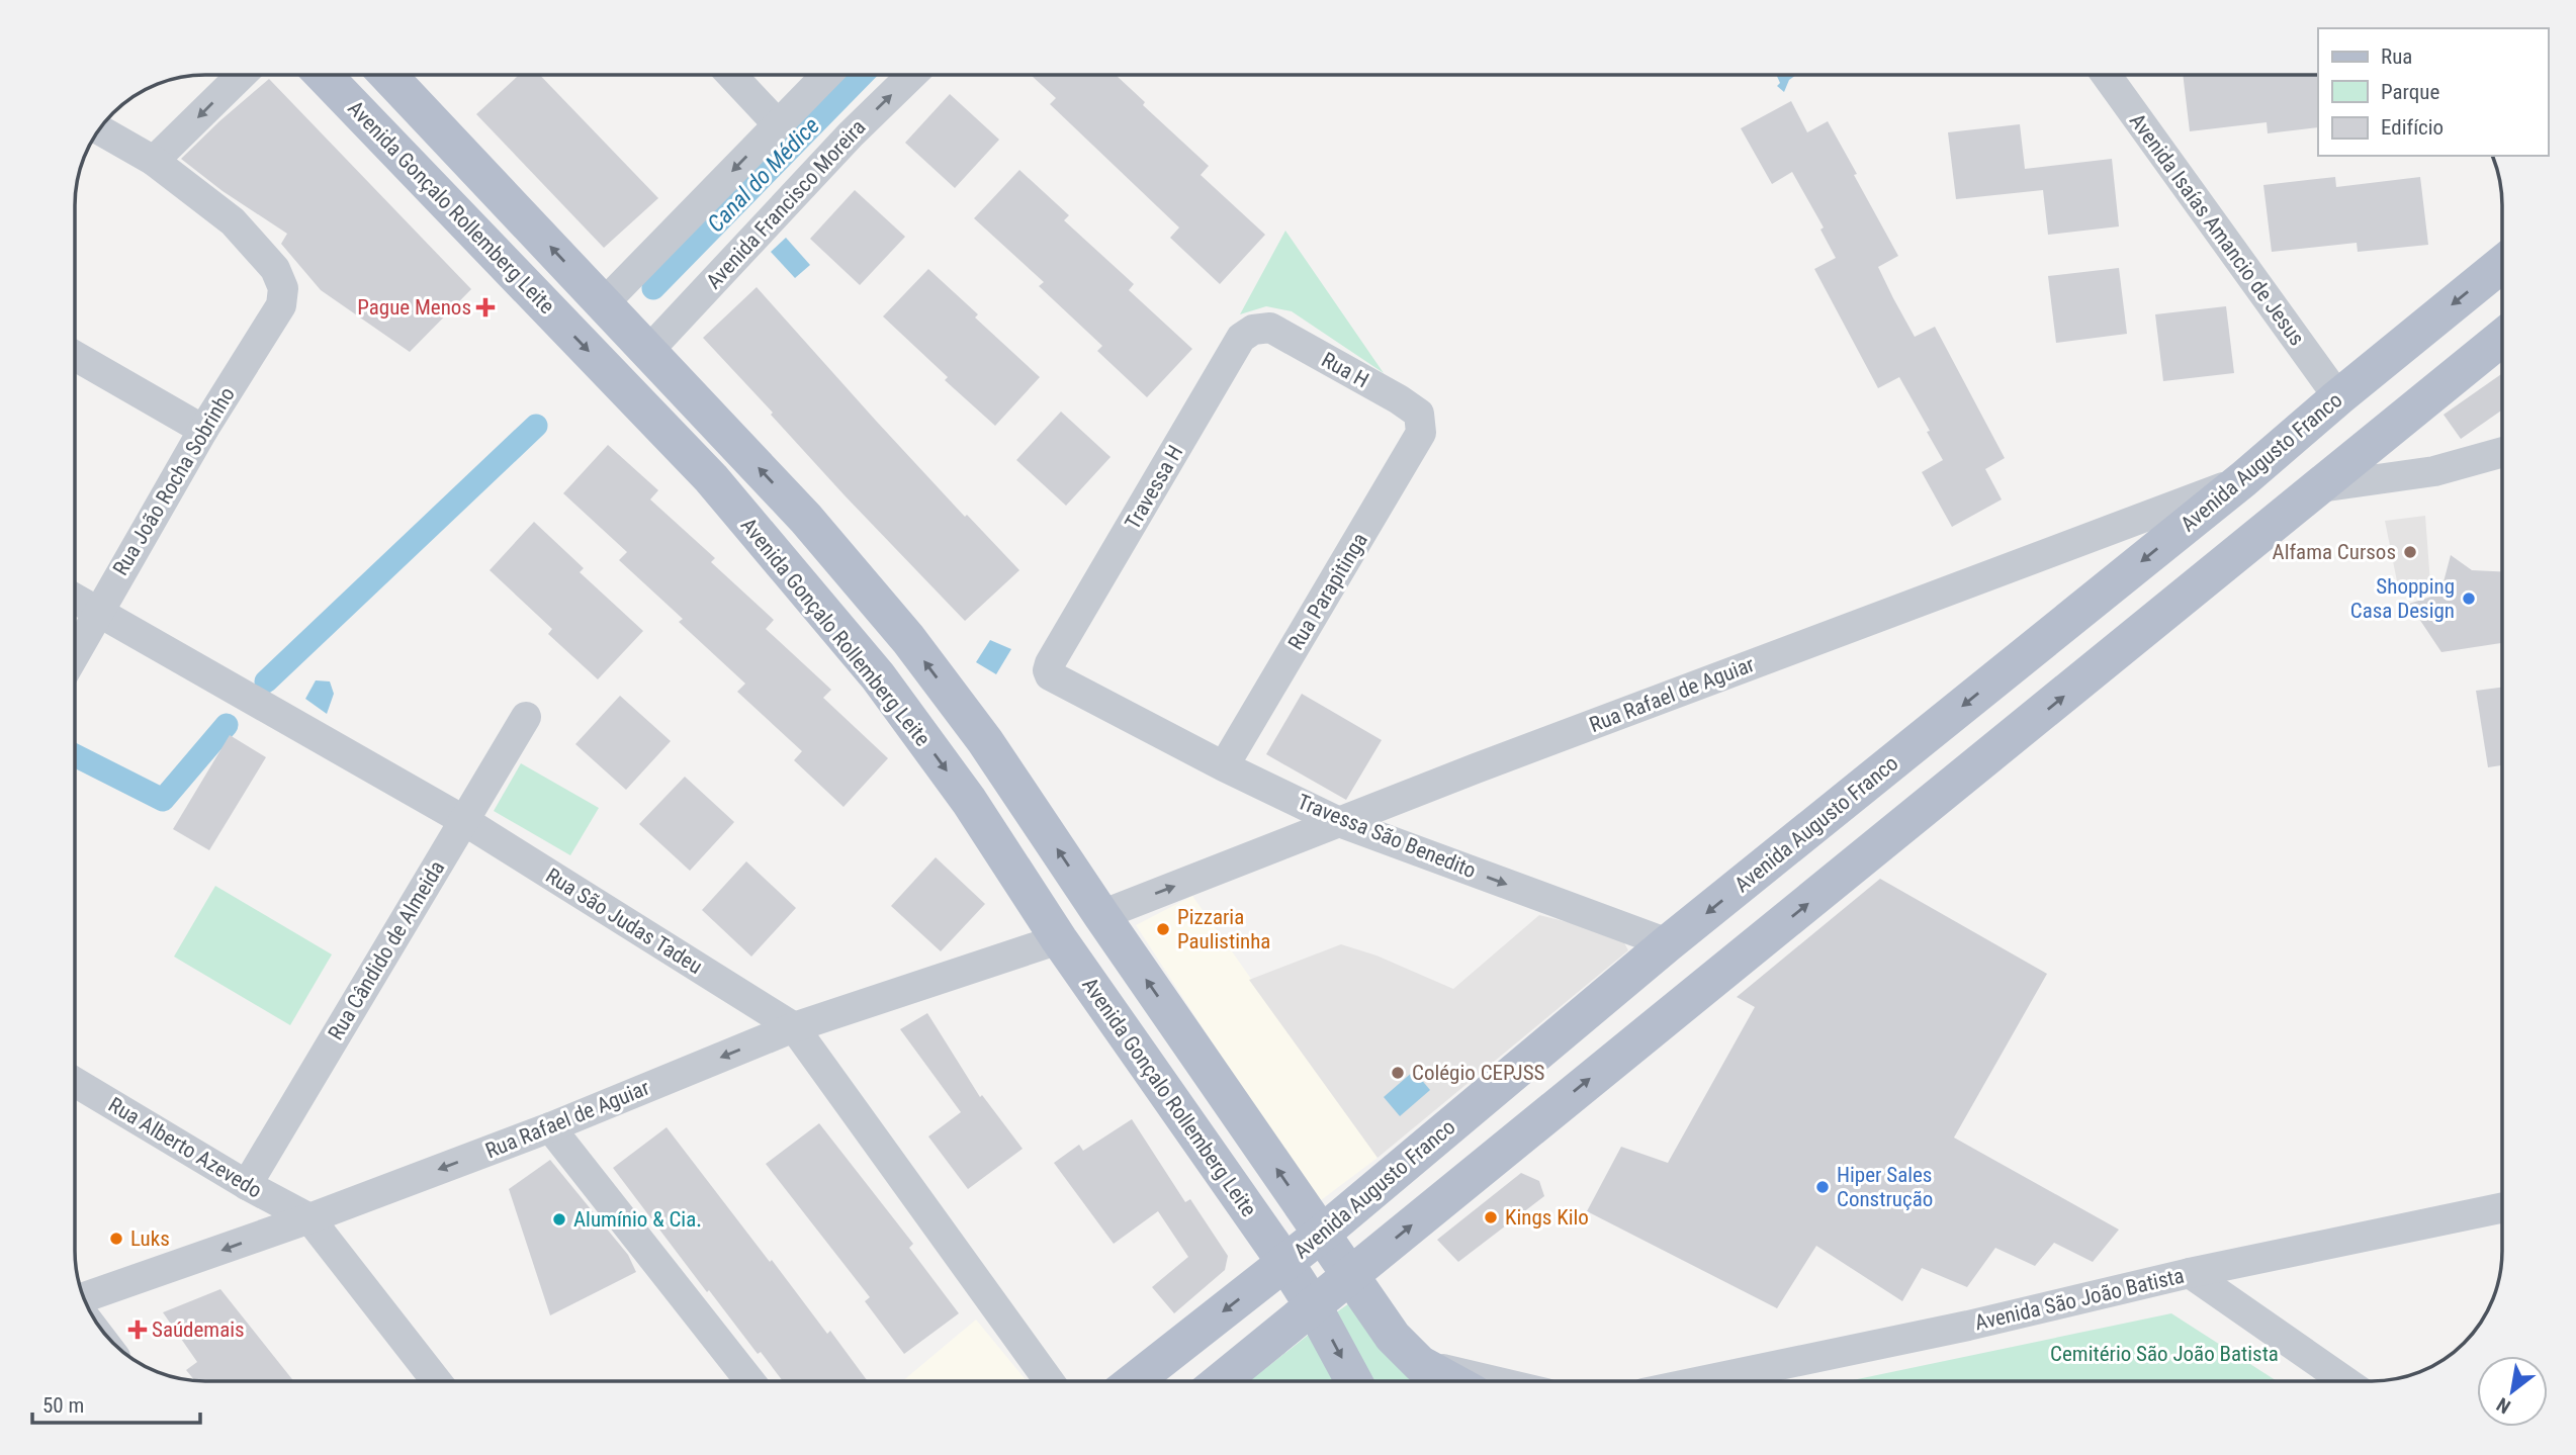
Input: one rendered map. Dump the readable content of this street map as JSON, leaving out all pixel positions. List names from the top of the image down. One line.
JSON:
{"streets":{"main road":["Avenida Gonçalo Rollemberg Leite","Avenida Augusto Franco"],"street":["Avenida Francisco Moreira","Avenida Isaías Amancio de Jesus","Rua H","Rua João Rocha Sobrinho","Travessa H","Rua Parapitinga","Rua Rafael de Aguiar","Travessa São Benedito","Rua São Judas Tadeu","Rua Cândido de Almeida","Rua Alberto Azevedo","Avenida São João Batista"]},"crossings":[["Avenida Francisco Moreira","Avenida Gonçalo Rollemberg Leite"],["Avenida Gonçalo Rollemberg Leite","Avenida Augusto Franco"],["Avenida Gonçalo Rollemberg Leite","Rua Rafael de Aguiar"],["Avenida Isaías Amancio de Jesus","Avenida Augusto Franco"],["Rua H","Travessa H"],["Rua H","Rua Parapitinga"],["Avenida Augusto Franco","Rua Rafael de Aguiar"],["Avenida Augusto Franco","Travessa São Benedito"],["Rua João Rocha Sobrinho","Rua São Judas Tadeu"],["Travessa H","Travessa São Benedito"],["Rua Parapitinga","Travessa São Benedito"],["Rua Rafael de Aguiar","Travessa São Benedito"],["Rua Rafael de Aguiar","Rua São Judas Tadeu"],["Rua Rafael de Aguiar","Rua Alberto Azevedo"],["Rua São Judas Tadeu","Rua Cândido de Almeida"],["Rua Cândido de Almeida","Rua Alberto Azevedo"]],"one_way":["Travessa São Benedito"],"water":["Canal do Médice"],"parks":["Cemitério São João Batista"],"places":{"health":["Pague Menos","Saúdemais"],"other":["Alfama Cursos","Shopping Casa Design","Pizzaria Paulistinha","Colégio CEPJSS","Hiper Sales Construção","Kings Kilo","Alumínio & Cia.","Luks"]},"legend":["Rua","Parque","Edifício"],"scale_bar":"50 m","north":"bottom left"}
